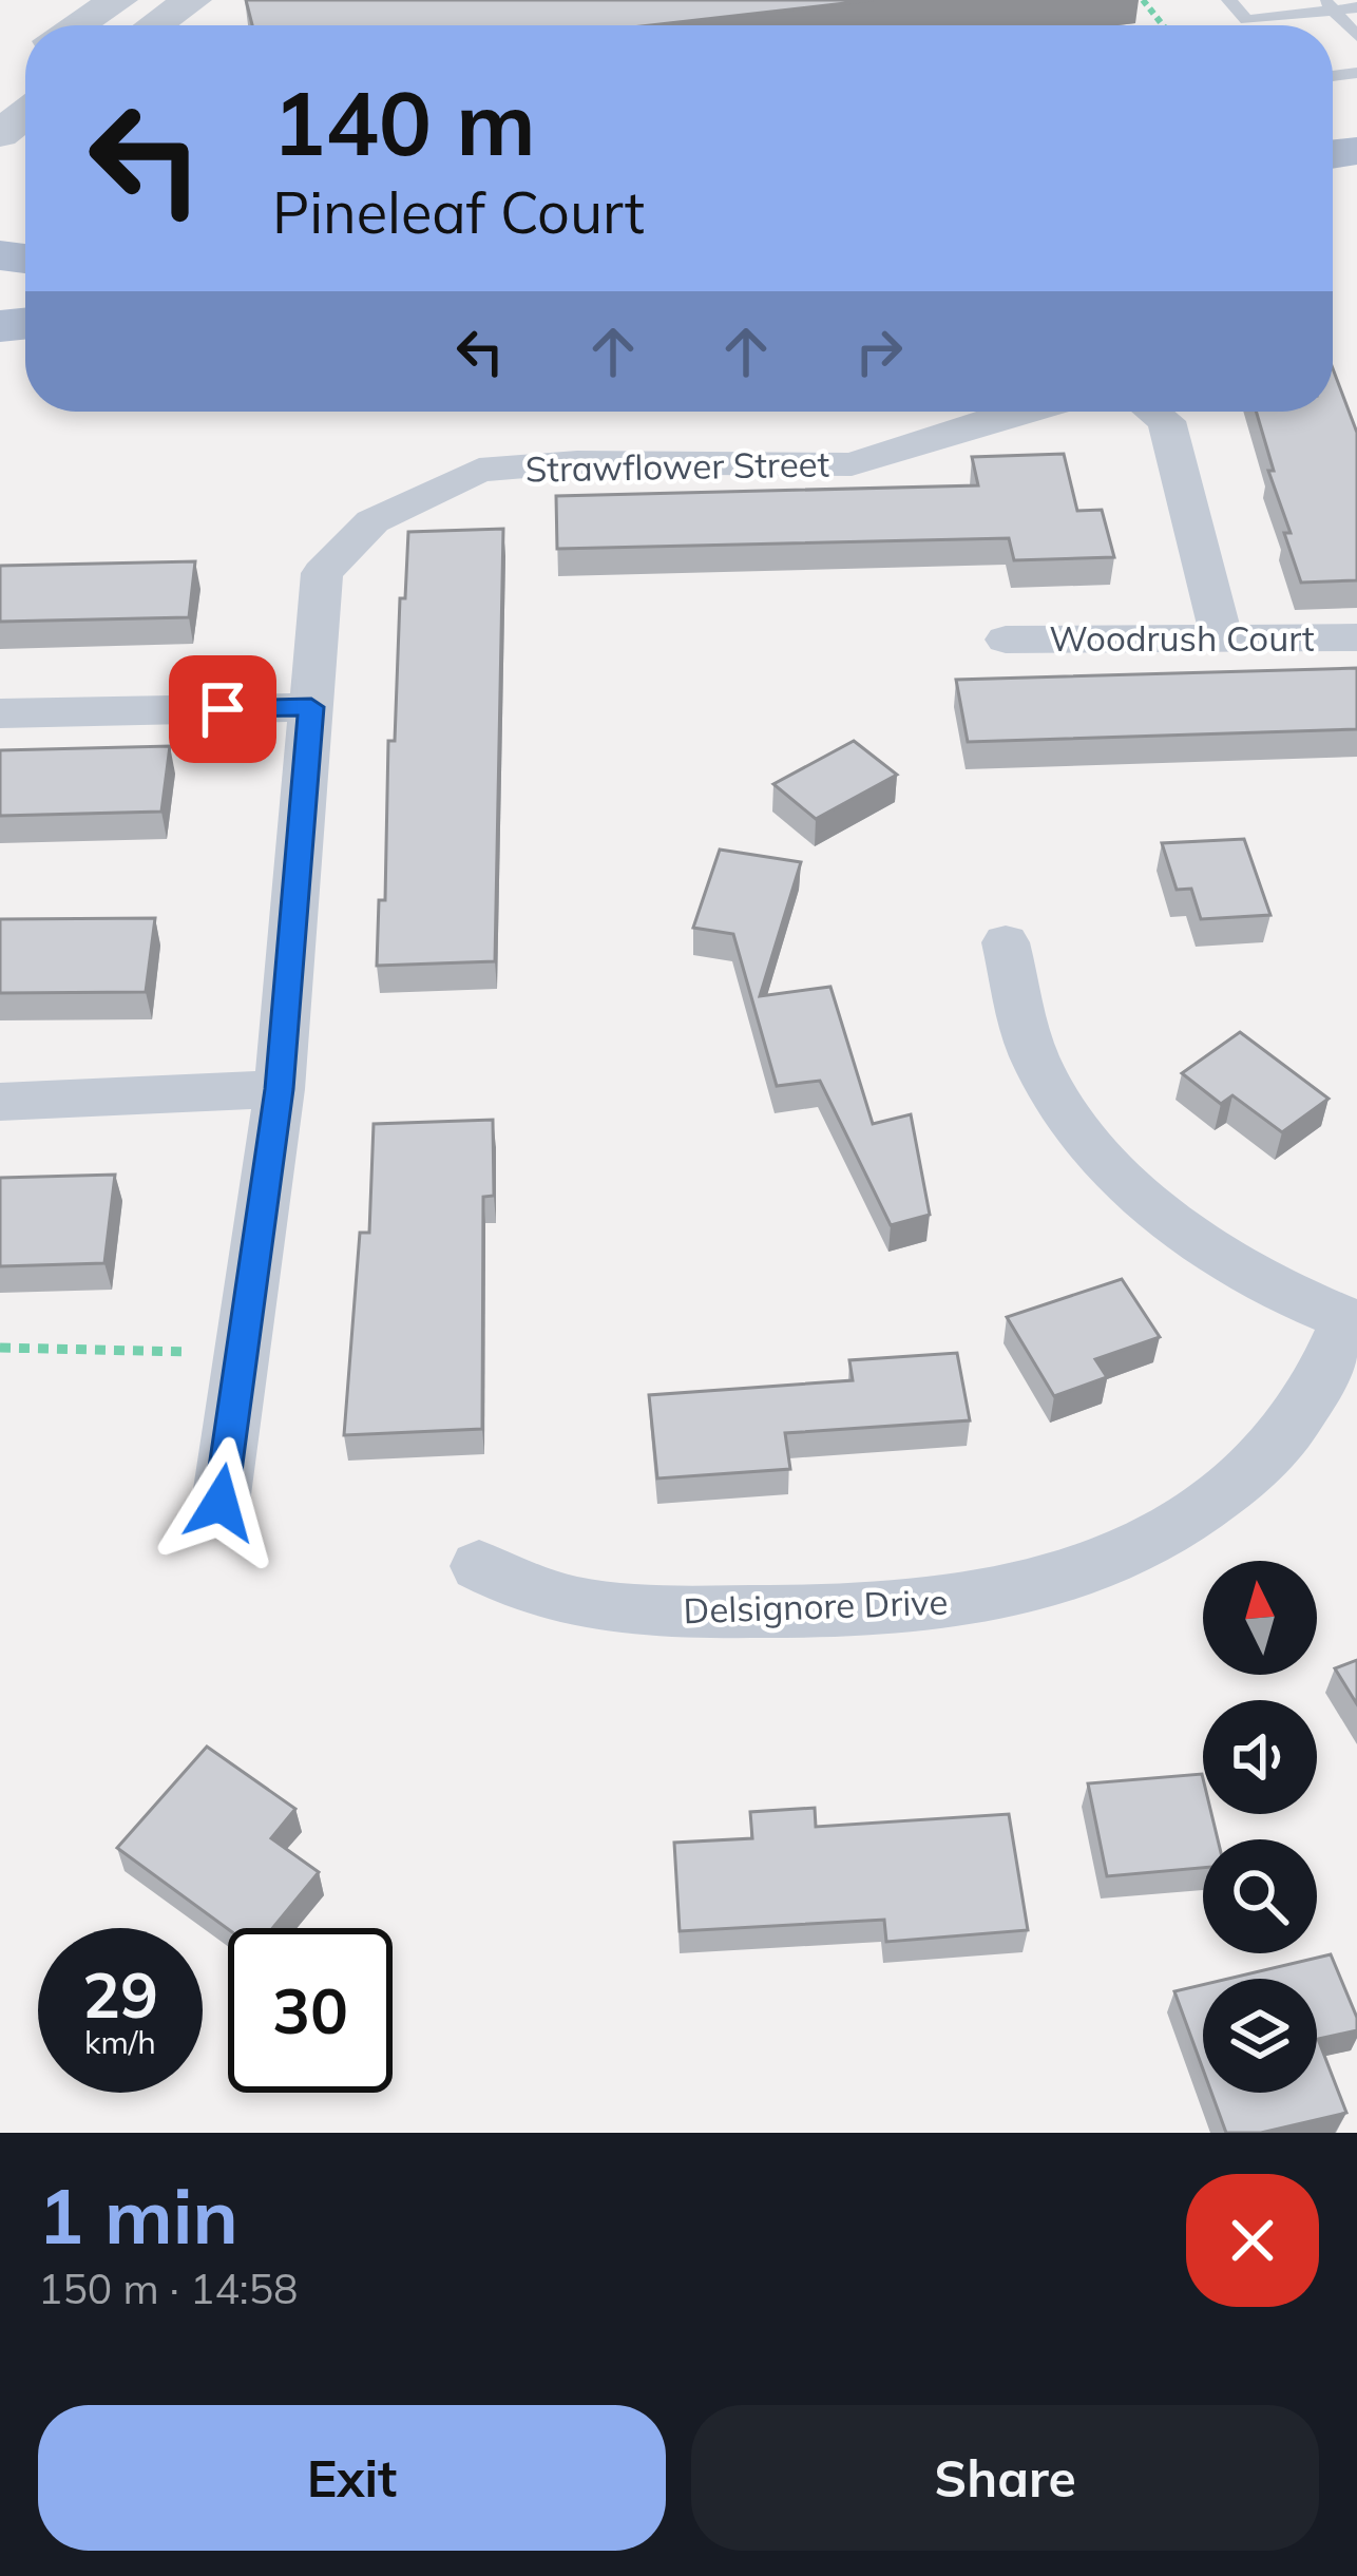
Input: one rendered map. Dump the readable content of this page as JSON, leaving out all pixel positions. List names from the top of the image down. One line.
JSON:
{"streets":{"street":["Strawflower Street","Woodrush Court","Delsignore Drive"]},"north":"top","page":{"turn":["140 m","Pineleaf Court"],"speed":"29 km/h","limit":"30","heading":["1 min","150 m · 14:58"],"buttons":["Exit","Share"]}}
